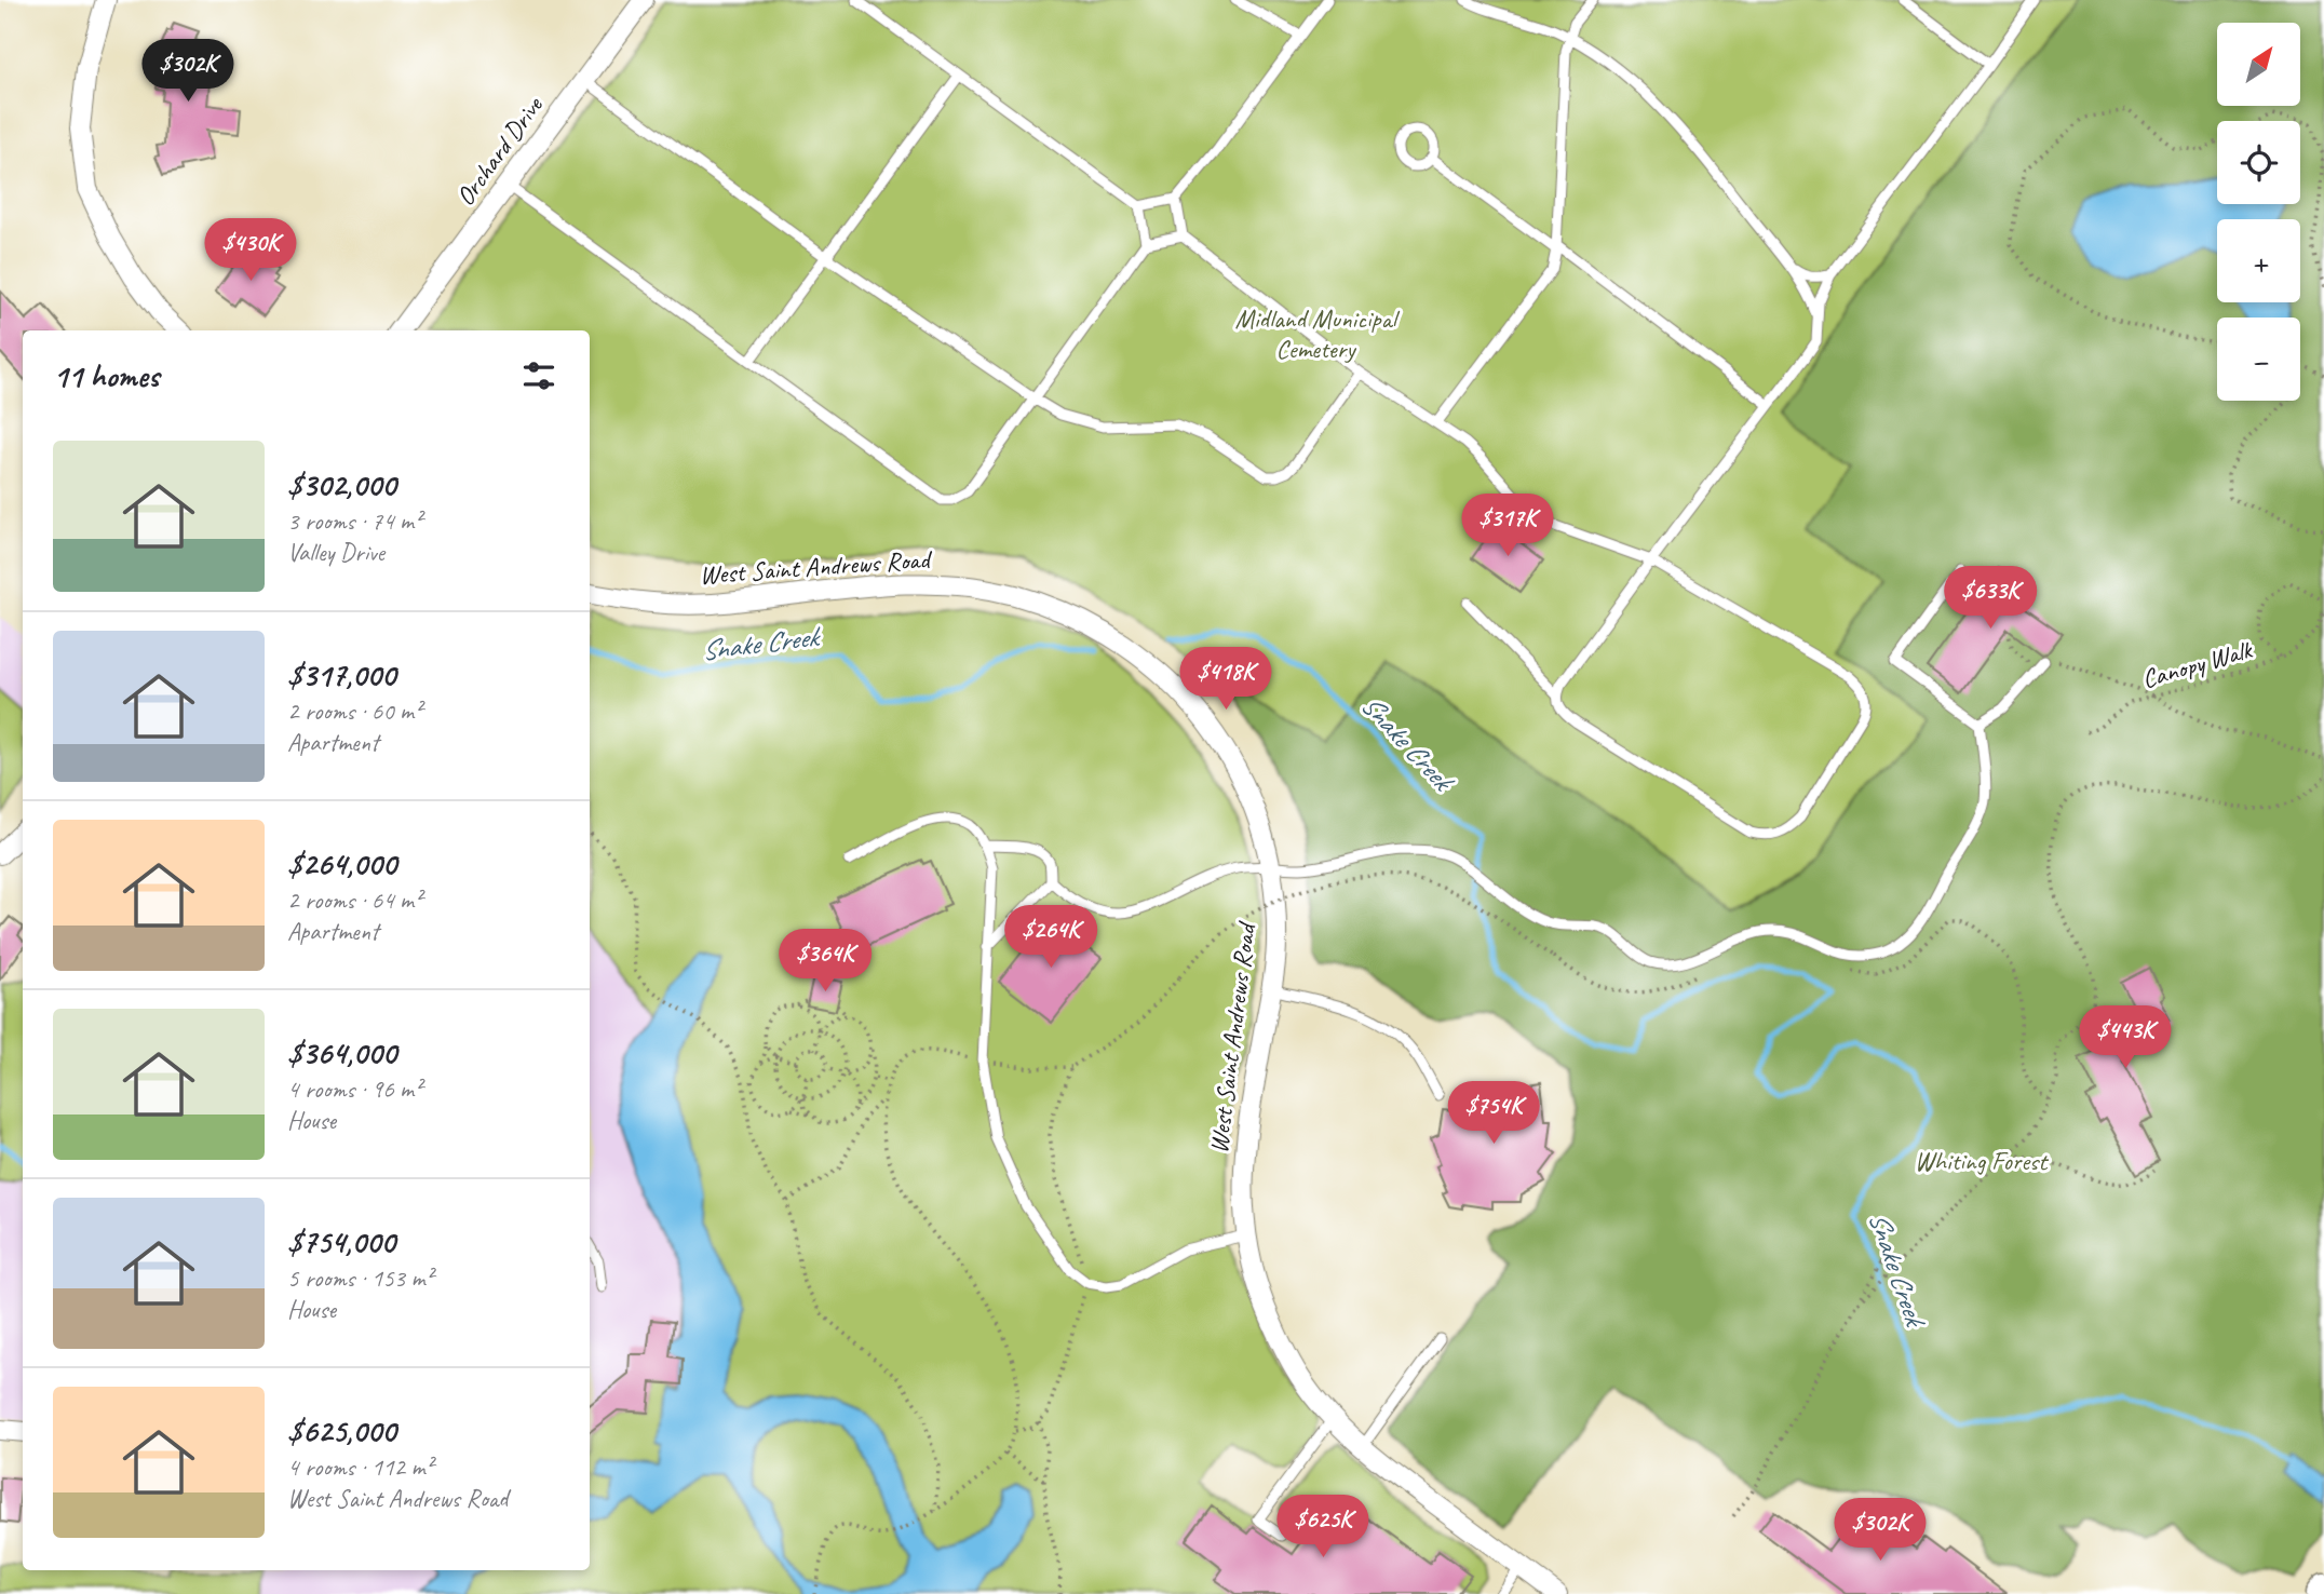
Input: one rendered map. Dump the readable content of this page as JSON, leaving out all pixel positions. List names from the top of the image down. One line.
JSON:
{"streets":{"street":["Orchard Drive","West Saint Andrews Road"],"path":["Canopy Walk"]},"water":["Snake Creek"],"parks":["Midland Municipal Cemetery","Whiting Forest"],"north":"top right","page":{"map_buttons":["+","−"],"price":["$302K","$430K","$317K","$633K","$418K","$264K","$364K","$443K","$754K","$625K","$302K"],"heading":"11 homes","list":[{"name":"$302,000","note":"3 rooms · 74 m² · Valley Drive"},{"name":"$317,000","note":"2 rooms · 60 m² · Apartment"},{"name":"$264,000","note":"2 rooms · 64 m² · Apartment"},{"name":"$364,000","note":"4 rooms · 96 m² · House"},{"name":"$754,000","note":"5 rooms · 153 m² · House"},{"name":"$625,000","note":"4 rooms · 112 m² · West Saint Andrews Road"}]}}
